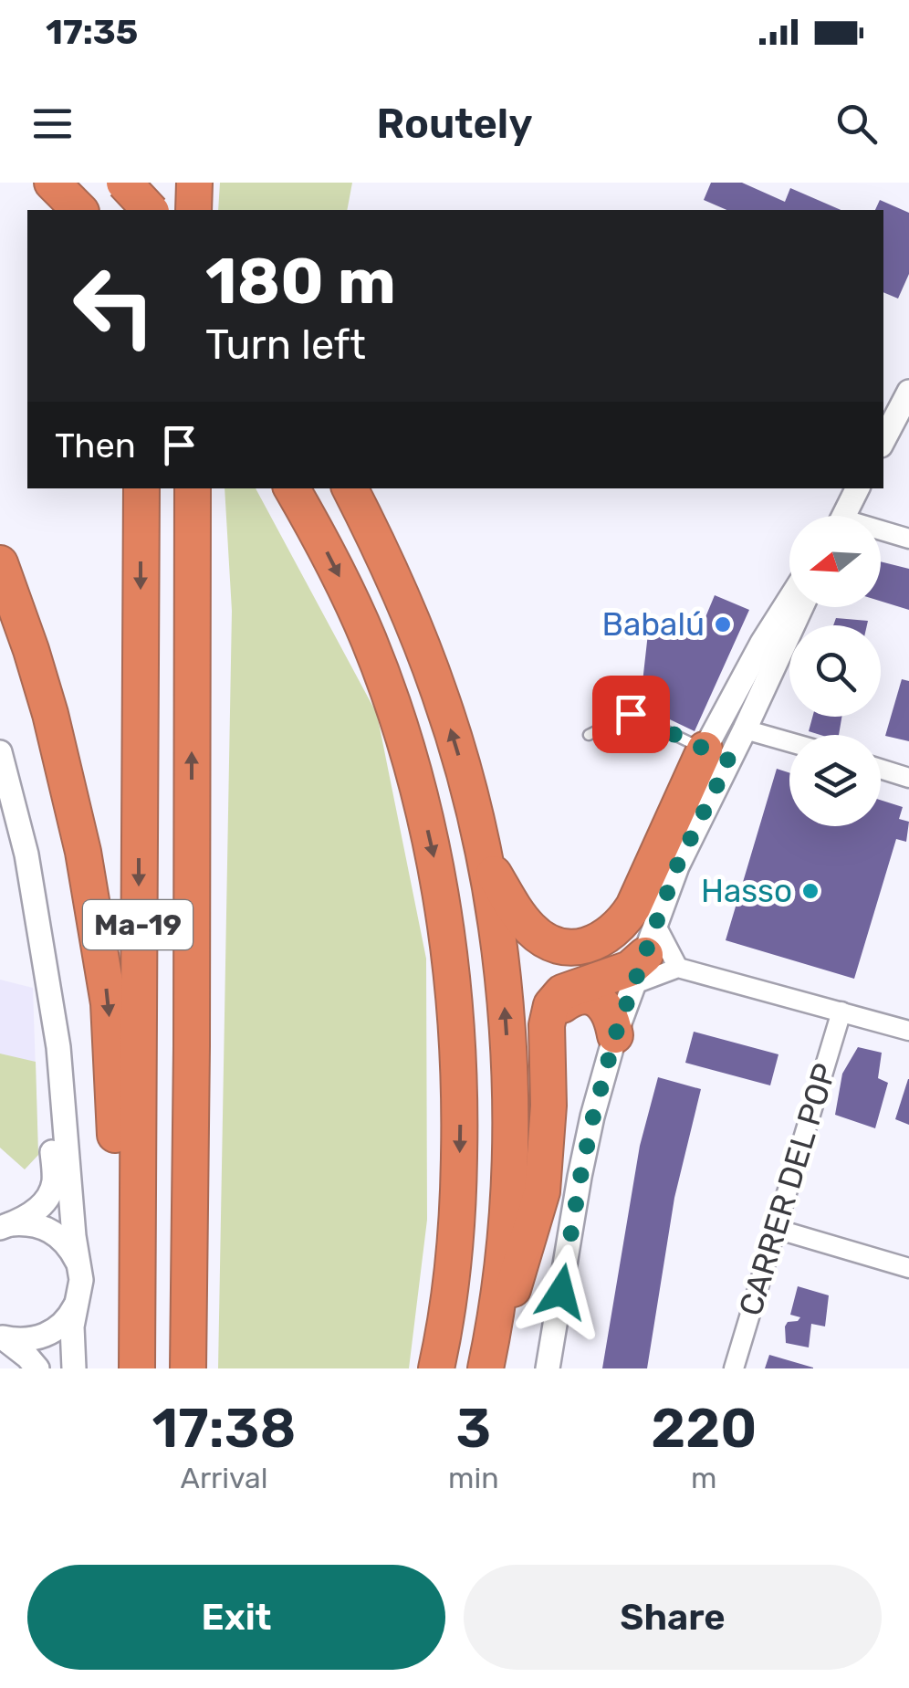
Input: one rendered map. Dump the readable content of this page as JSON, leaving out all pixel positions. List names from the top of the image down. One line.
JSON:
{"streets":{"highway":["Ma-19"],"street":["CARRER DEL POP"]},"places":["Babalú","Hasso"],"north":"left","page":{"status":"17:35","header":"Routely","turn":["180 m","Turn left"],"then":"Then","eta":["17:38","Arrival","3","min","220","m"],"buttons":["Exit","Share"]}}
